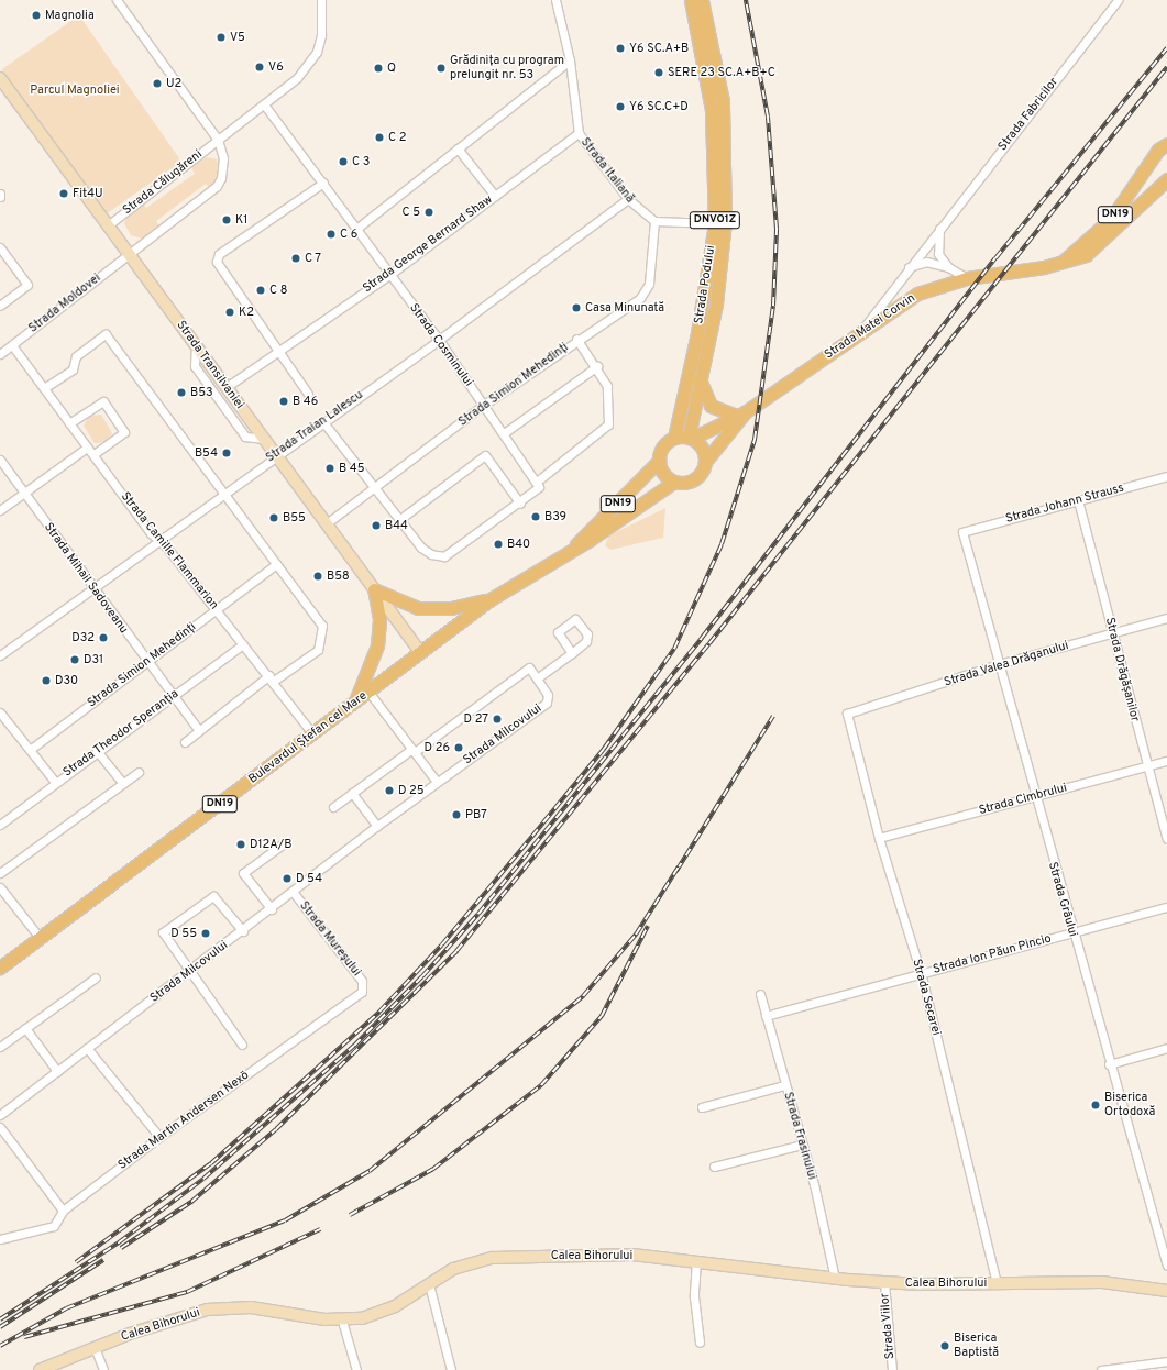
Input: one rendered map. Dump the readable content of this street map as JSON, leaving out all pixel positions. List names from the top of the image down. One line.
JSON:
{"streets":{"main road":["DN19","DNVO1Z","Strada Podului","Strada Matei Corvin","Strada Transilvaniei","Bulevardul Ștefan cel Mare","Calea Bihorului"],"street":["Strada Fabricilor","Strada Italiană","Strada Călugăreni","Strada George Bernard Shaw","Strada Moldovei","Strada Cosminului","Strada Simion Mehedinți","Strada Traian Lalescu","Strada Johann Strauss","Strada Camille Flammarion","Strada Mihail Sadoveanu","Strada Valea Drăganului","Strada Drăgășanilor","Strada Theodor Speranția","Strada Milcovului","Strada Cimbrului","Strada Grâului","Strada Mureșului","Strada Ion Păun Pincio","Strada Secarei","Strada Martin Andersen Nexö","Strada Frasinului","Strada Viilor"]},"crossings":[["Strada Fabricilor","Strada Matei Corvin"],["Strada Italiană","Strada George Bernard Shaw"],["Strada Italiană","Strada Simion Mehedinți"],["Strada Italiană","Strada Traian Lalescu"],["Strada Călugăreni","Strada Moldovei"],["Strada Călugăreni","Strada Transilvaniei"],["DN19","Strada Podului"],["DN19","Strada Matei Corvin"],["DN19","Bulevardul Ștefan cel Mare"],["Strada George Bernard Shaw","Strada Cosminului"],["Strada George Bernard Shaw","Strada Transilvaniei"],["Strada Podului","Bulevardul Ștefan cel Mare"],["Strada Moldovei","Strada Transilvaniei"],["Strada Moldovei","Strada Camille Flammarion"],["Strada Cosminului","Strada Simion Mehedinți"],["Strada Cosminului","Strada Traian Lalescu"],["Strada Transilvaniei","Strada Simion Mehedinți"],["Strada Transilvaniei","Strada Traian Lalescu"],["Strada Transilvaniei","Bulevardul Ștefan cel Mare"],["Strada Simion Mehedinți","Strada Camille Flammarion"],["Strada Simion Mehedinți","Strada Mihail Sadoveanu"],["Strada Traian Lalescu","Strada Camille Flammarion"],["Strada Traian Lalescu","Strada Mihail Sadoveanu"],["Strada Johann Strauss","Strada Drăgășanilor"],["Strada Johann Strauss","Strada Grâului"],["Strada Camille Flammarion","Strada Theodor Speranția"],["Strada Camille Flammarion","Bulevardul Ștefan cel Mare"],["Strada Mihail Sadoveanu","Strada Theodor Speranția"],["Strada Valea Drăganului","Strada Drăgășanilor"],["Strada Valea Drăganului","Strada Grâului"],["Strada Valea Drăganului","Strada Secarei"],["Strada Drăgășanilor","Strada Cimbrului"],["Strada Milcovului","Strada Mureșului"],["Strada Cimbrului","Strada Grâului"],["Strada Cimbrului","Strada Secarei"],["Strada Grâului","Strada Ion Păun Pincio"],["Strada Mureșului","Strada Martin Andersen Nexö"],["Strada Ion Păun Pincio","Strada Secarei"],["Strada Ion Păun Pincio","Strada Frasinului"],["Strada Secarei","Calea Bihorului"],["Strada Frasinului","Calea Bihorului"],["Calea Bihorului","Strada Viilor"]],"parks":["Parcul Magnoliei"],"places":["Magnolia","V5","Y6 SC.A+B","V6","Q","Grădinița cu program prelungit nr. 53","SERE 23 SC.A+B+C","U2","Y6 SC.C+D","C 2","C 3","Fit4U","C 5","K1","C 6","C 7","C 8","Casa Minunată","K2","B53","B 46","B54","B 45","B39","B55","B44","B40","B58","D32","D31","D30","D 27","D 26","D 25","PB7","D12A/B","D 54","D 55","Biserica Ortodoxă","Biserica Baptistă"]}
